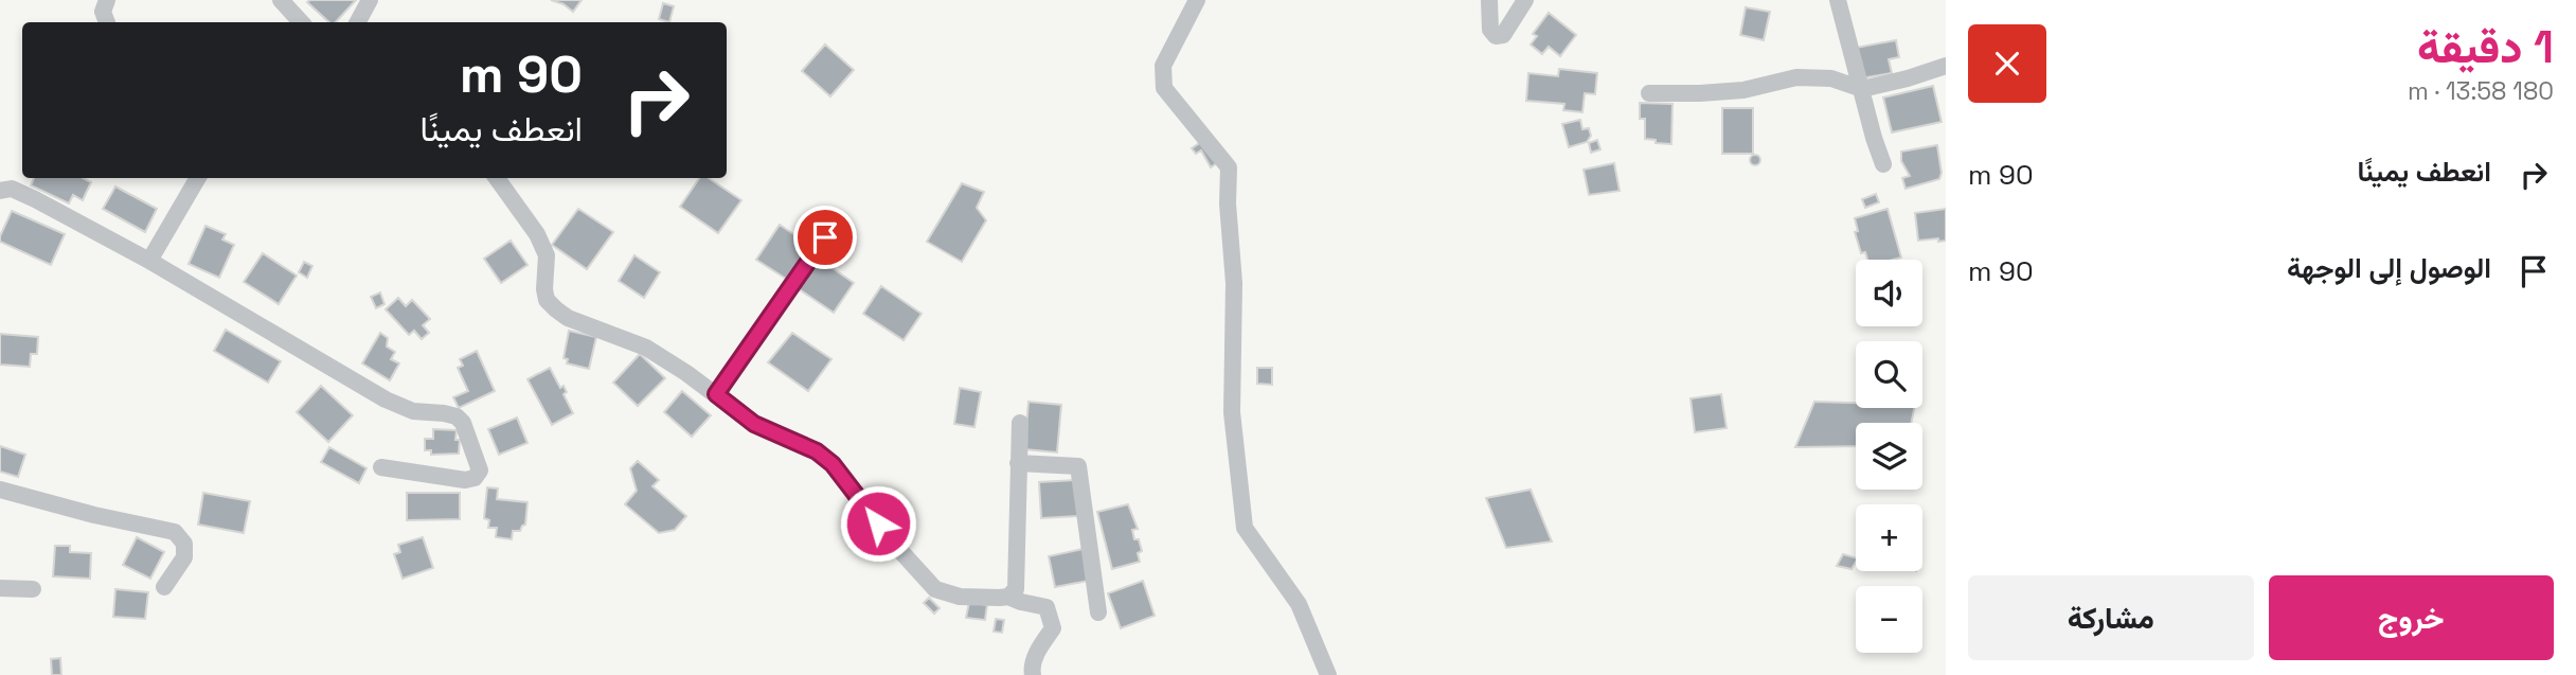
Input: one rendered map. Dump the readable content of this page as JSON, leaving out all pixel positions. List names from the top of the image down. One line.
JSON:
{"page":{"heading":["1 دقيقة","180 m · 13:58"],"turn":["90 m","انعطف يمينًا"],"list":[{"name":"انعطف يمينًا","value":"90 m"},{"name":"الوصول إلى الوجهة","value":"90 m"}],"map_buttons":["+","−"],"buttons":["خروج","مشاركة"]}}
